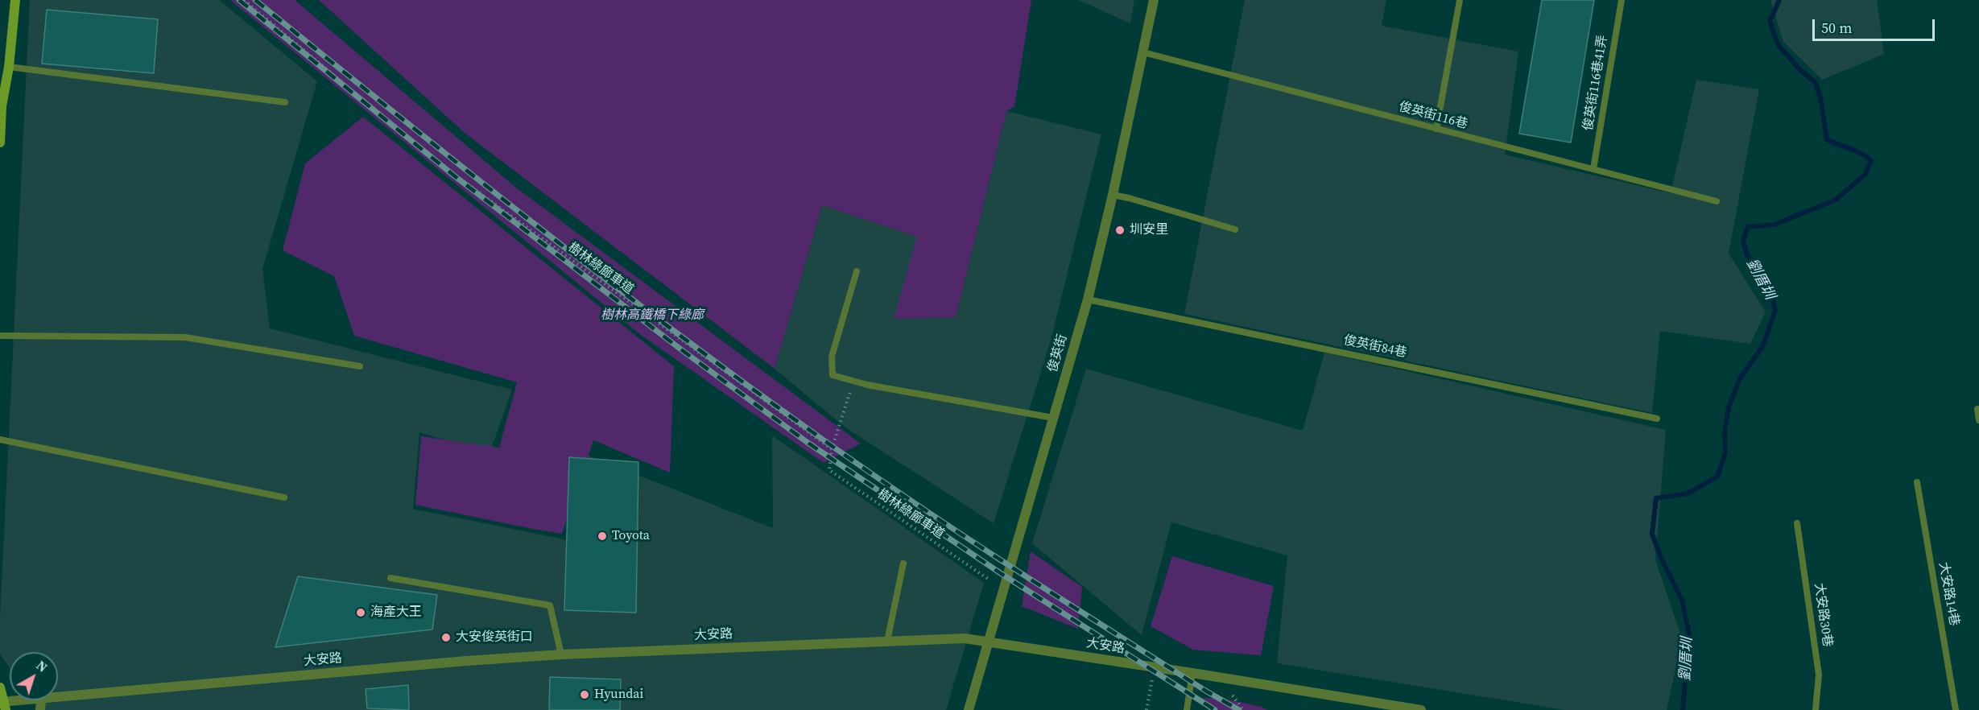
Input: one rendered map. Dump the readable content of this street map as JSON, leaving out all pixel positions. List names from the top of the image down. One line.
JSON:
{"streets":{"street":["俊英街","大安路"],"lane":["俊英街116巷41弄","俊英街116巷","俊英街84巷","大安路14巷","大安路30巷"],"path":["樹林綠廊車道"]},"crossings":[["俊英街116巷41弄","俊英街116巷"],["俊英街116巷","俊英街"],["俊英街84巷","俊英街"],["俊英街","大安路"]],"water":["劉厝圳"],"parks":["樹林高鐵橋下綠廊"],"places":["圳安里","Toyota","海產大王","大安俊英街口","Hyundai"],"scale_bar":"50 m","north":"top right"}
